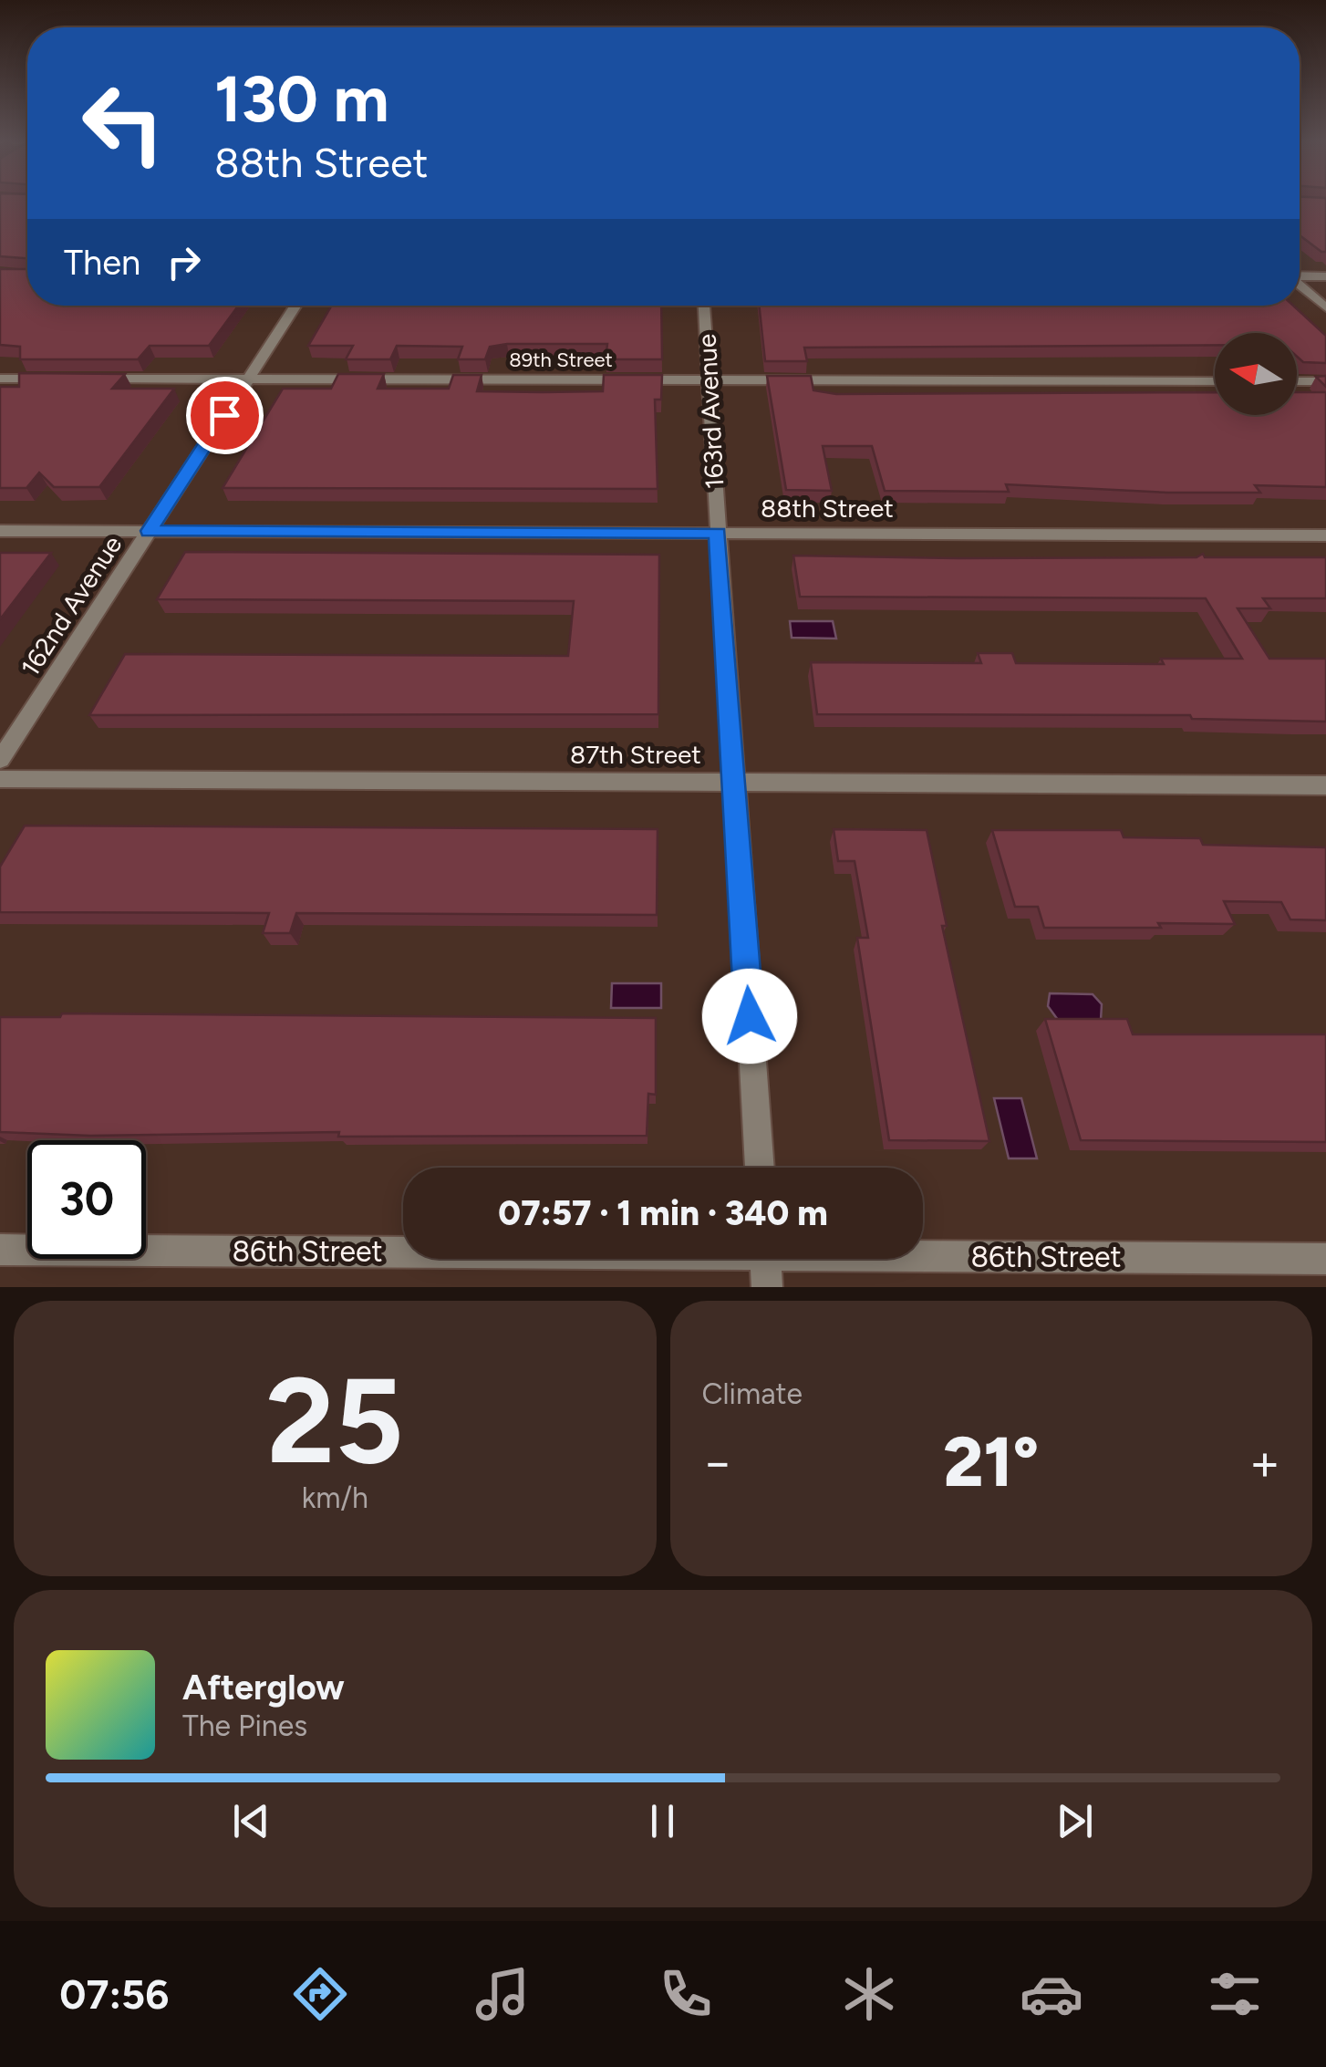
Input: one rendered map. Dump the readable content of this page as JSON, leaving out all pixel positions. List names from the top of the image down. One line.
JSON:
{"streets":{"street":["89th Street","163rd Avenue","88th Street","162nd Avenue","87th Street","86th Street"]},"crossings":[["89th Street","163rd Avenue"],["89th Street","162nd Avenue"],["163rd Avenue","88th Street"],["163rd Avenue","87th Street"],["88th Street","162nd Avenue"]],"north":"left","page":{"turn":["130 m","88th Street"],"then":"Then","limit":"30","trip":"07:57 · 1 min · 340 m","tile":[["25","km/h"],"Climate"],"heat":["−","21°","+"],"song":["Afterglow","The Pines"],"tabs":"07:56"}}
